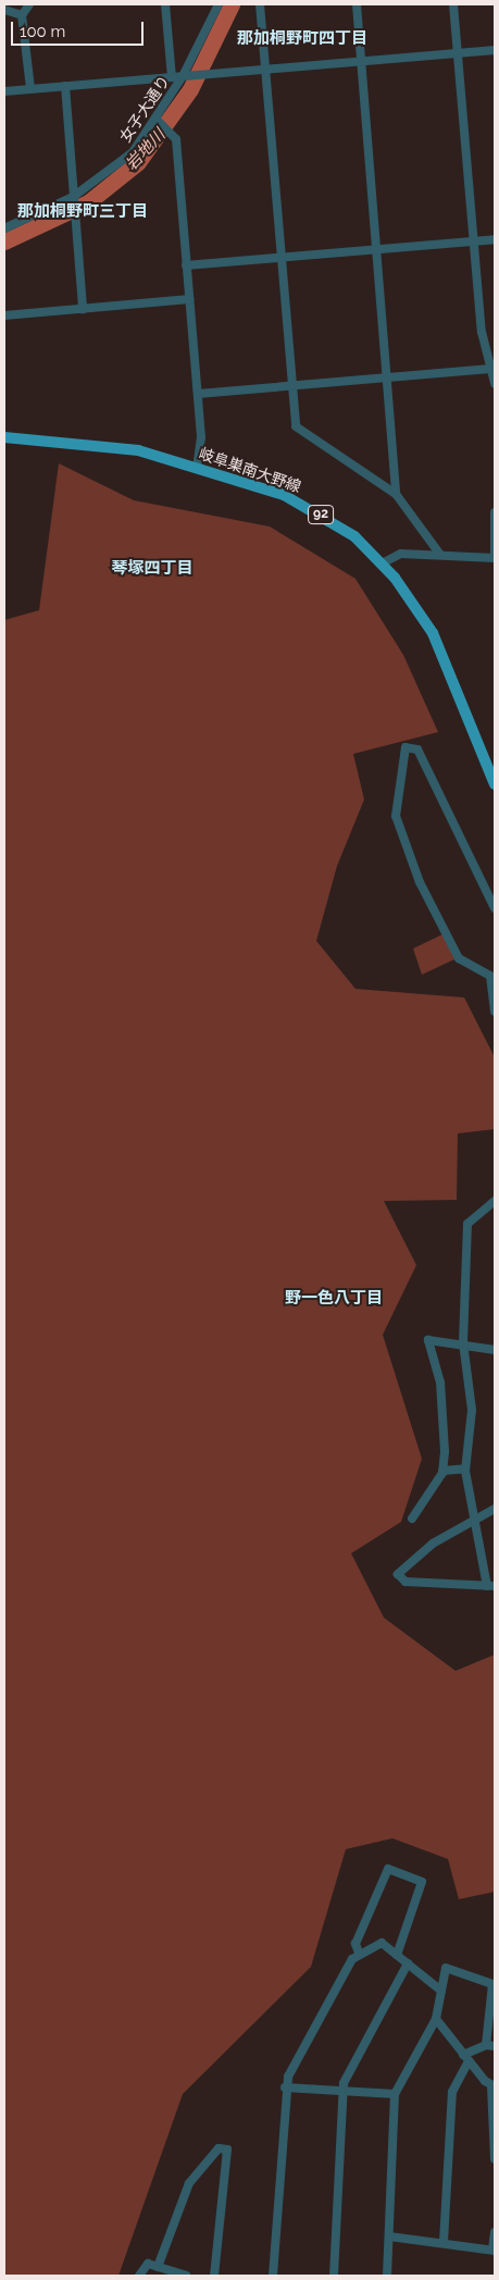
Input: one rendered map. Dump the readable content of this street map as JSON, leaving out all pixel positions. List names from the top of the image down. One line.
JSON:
{"streets":{"main road":["岐阜巣南大野線","92"],"street":["女子大通り"]},"districts":["那加桐野町四丁目","那加桐野町三丁目","琴塚四丁目","野一色八丁目"],"water":["岩地川"],"scale_bar":"100 m"}
